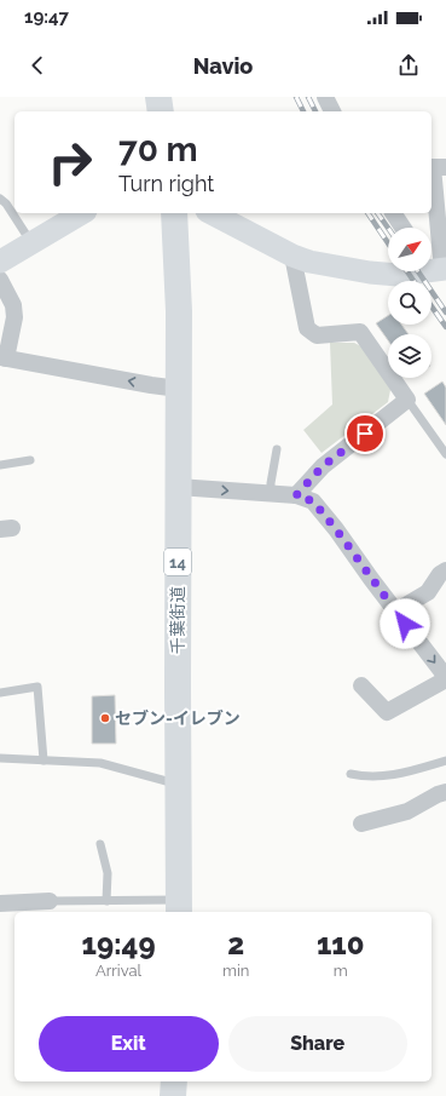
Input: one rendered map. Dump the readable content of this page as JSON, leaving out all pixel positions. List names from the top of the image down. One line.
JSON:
{"streets":{"highway":["14","千葉街道"]},"places":["セブン-イレブン"],"north":"top right","page":{"status":"19:47","header":"Navio","turn":["70 m","Turn right"],"eta":["19:49","Arrival","2","min","110","m"],"buttons":["Exit","Share"]}}
